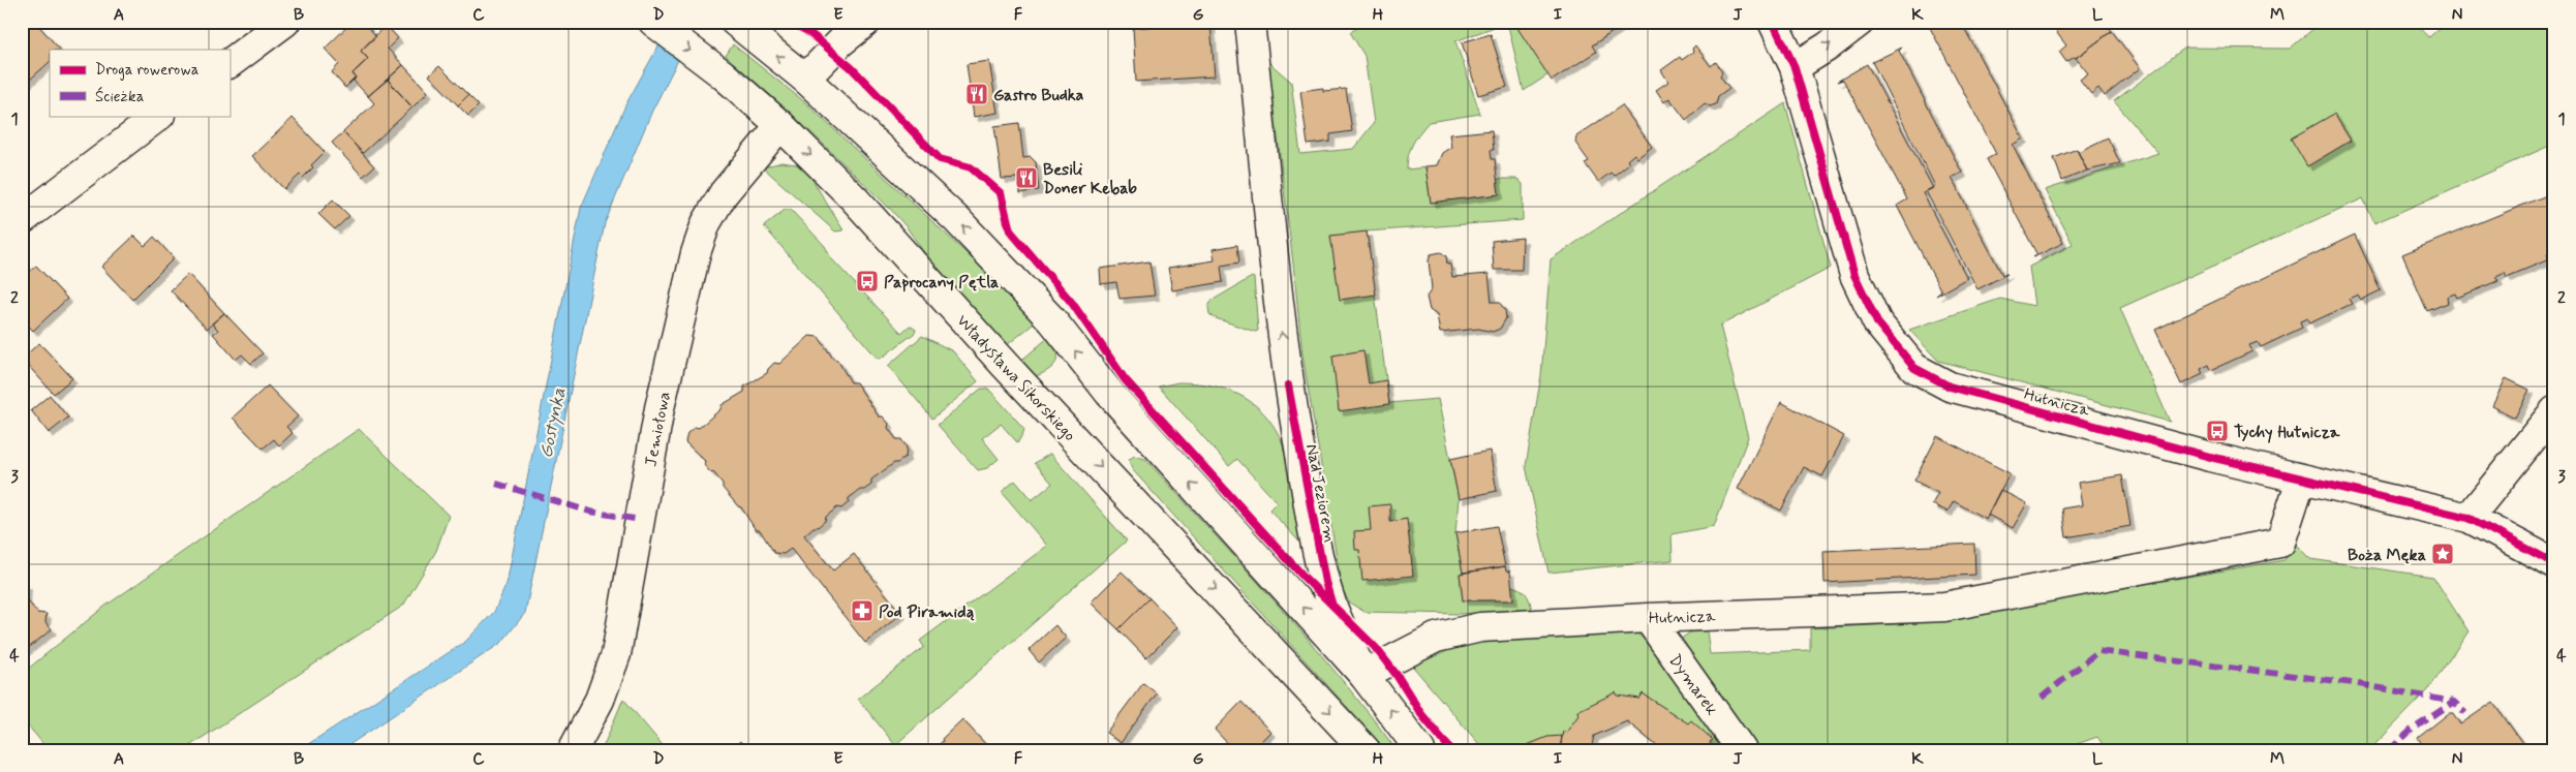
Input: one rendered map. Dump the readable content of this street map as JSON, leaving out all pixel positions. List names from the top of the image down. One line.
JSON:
{"streets":{"street":["Władysława Sikorskiego","Hutnicza","Jemiołowa","Nad Jeziorem","Dymarek"]},"crossings":[["Władysława Sikorskiego","Jemiołowa"],["Hutnicza","Nad Jeziorem"],["Hutnicza","Dymarek"]],"one_way":["Nad Jeziorem"],"water":["Gostynka"],"places":{"restaurant":["Gastro Budka","Besili Doner Kebab"],"bus stop":["Paprocany Pętla","Tychy Hutnicza"],"place":["Boża Męka"],"pharmacy":["Pod Piramidą"]},"legend":["Droga rowerowa","Ścieżka"],"grid":{"columns":["A","B","C","D","E","F","G","H","I","J","K","L","M","N"],"rows":["1","2","3","4"]}}
